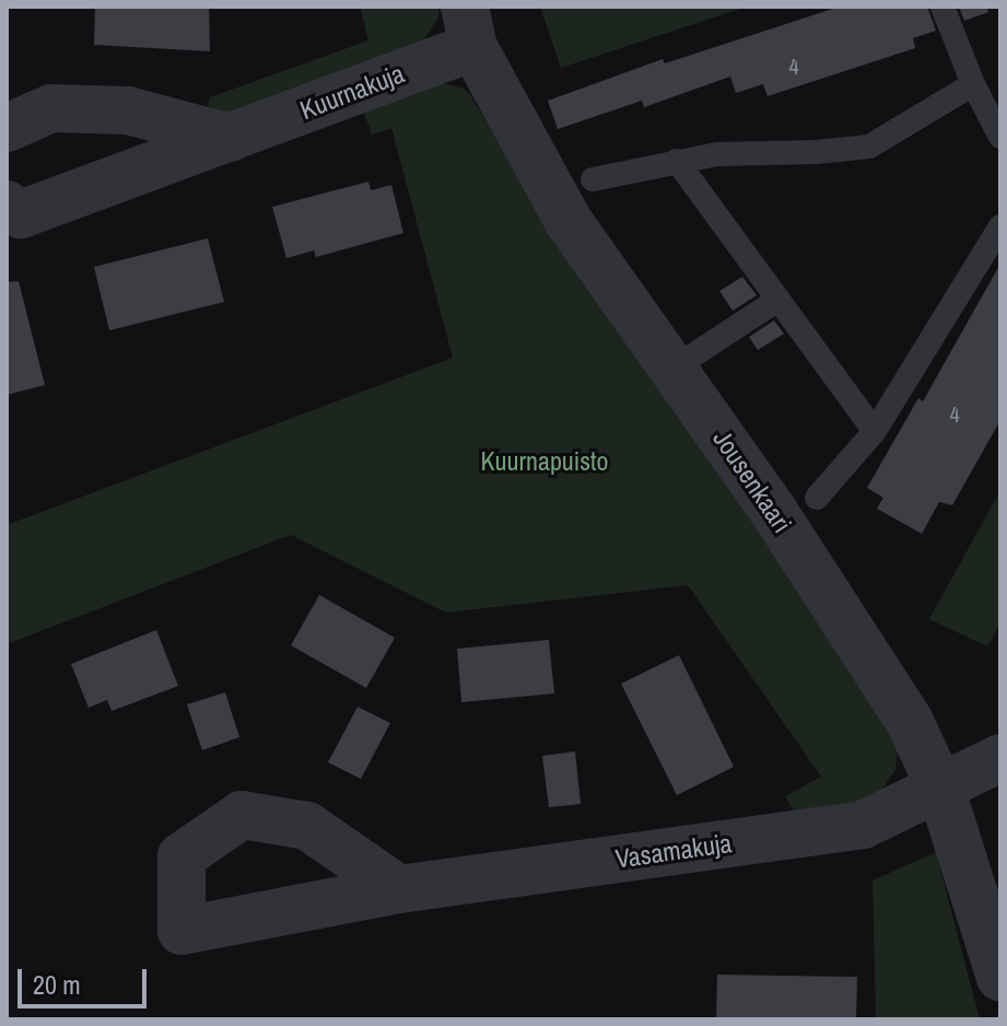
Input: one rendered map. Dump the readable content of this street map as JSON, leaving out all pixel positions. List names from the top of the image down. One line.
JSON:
{"streets":{"street":["Kuurnakuja","Jousenkaari","Vasamakuja"]},"crossings":[["Kuurnakuja","Jousenkaari"],["Jousenkaari","Vasamakuja"]],"parks":["Kuurnapuisto"],"house_numbers":["4","4"],"scale_bar":"20 m"}
